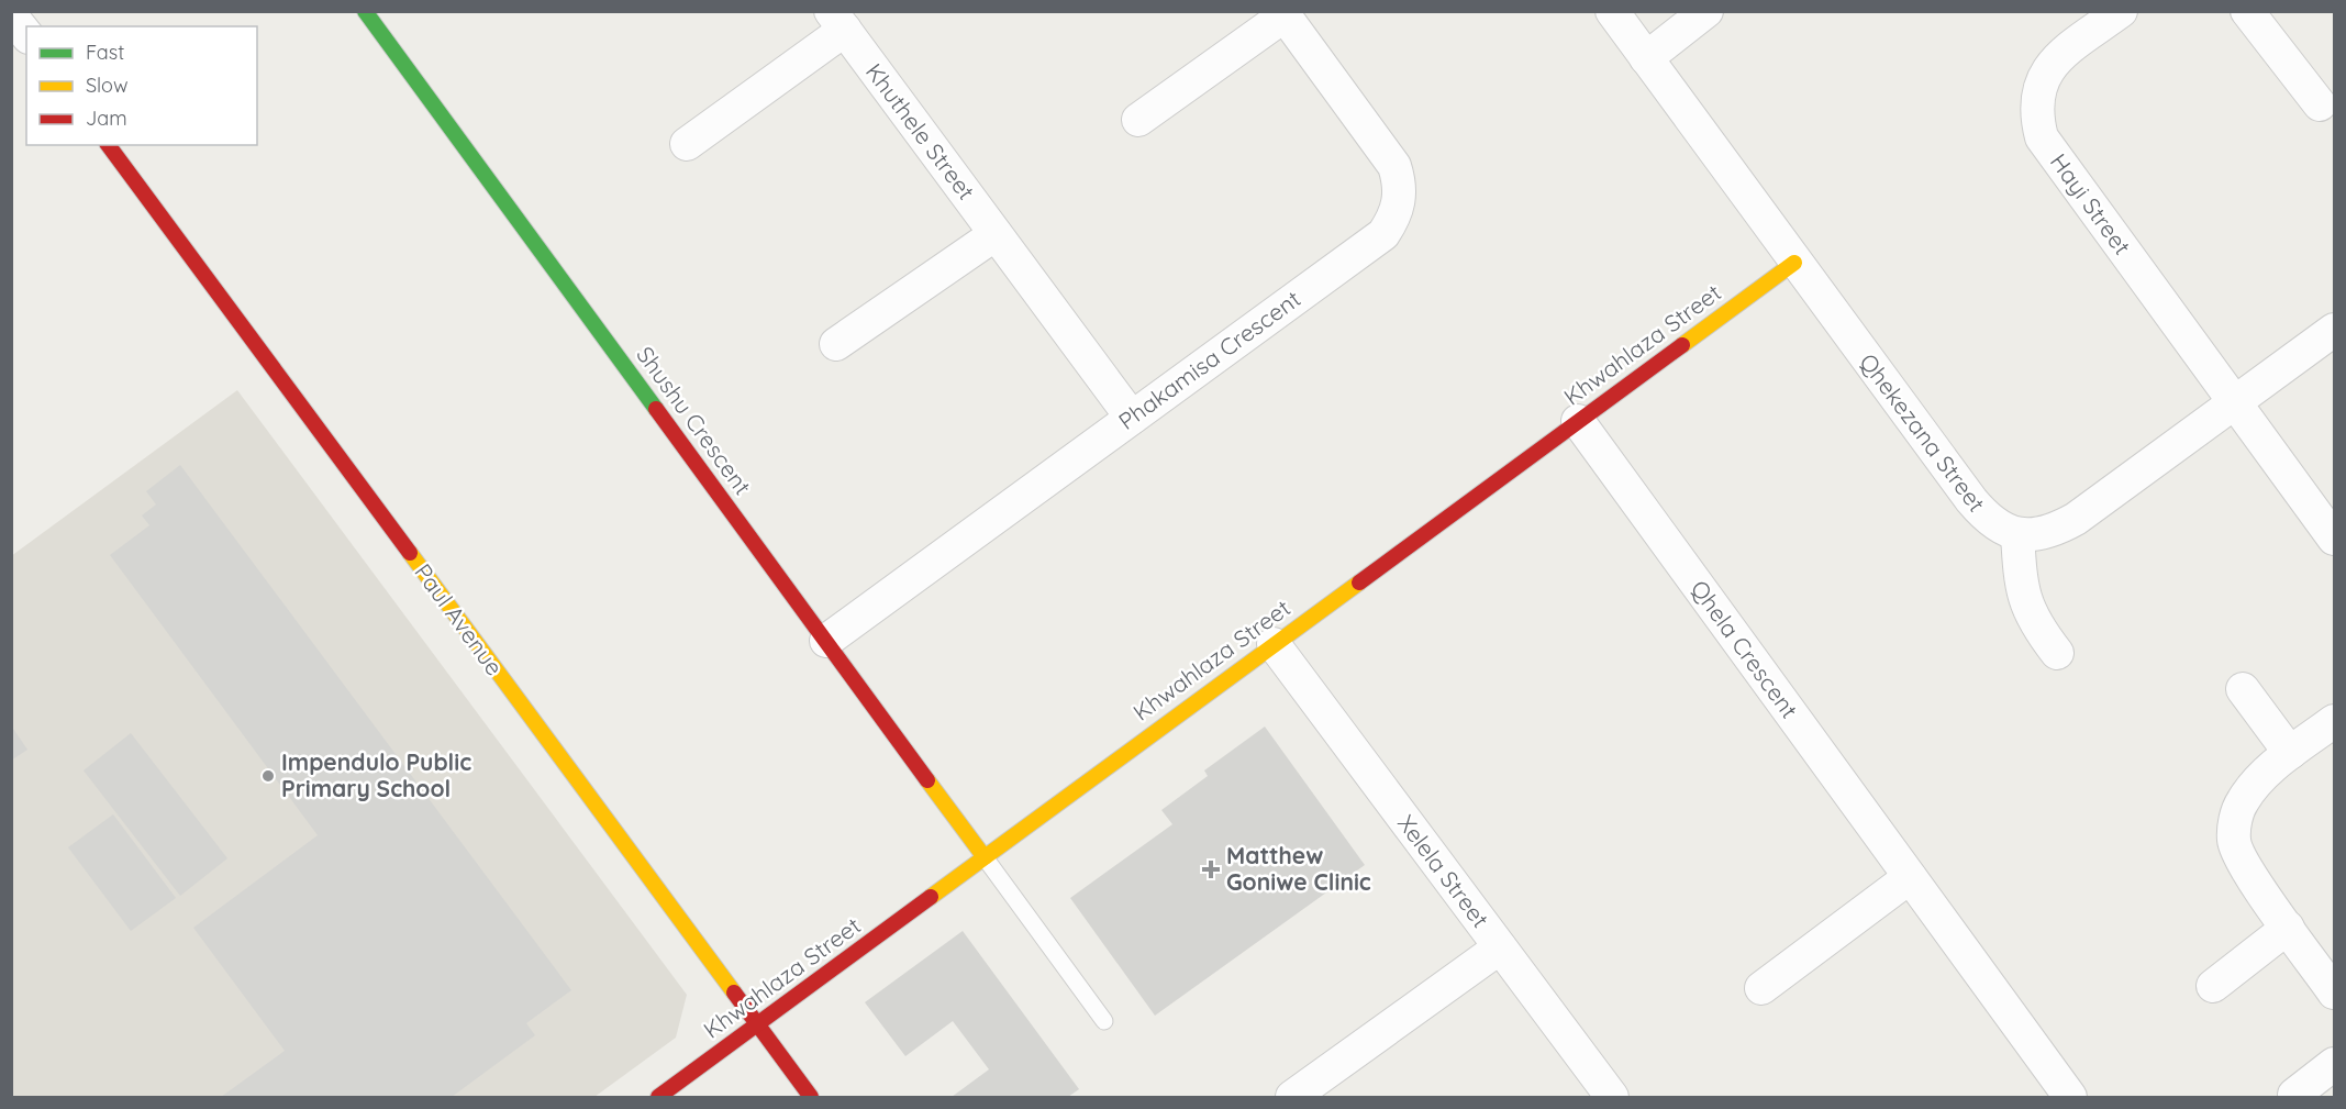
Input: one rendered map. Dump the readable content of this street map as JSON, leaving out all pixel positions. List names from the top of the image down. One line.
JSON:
{"streets":{"street":["Khuthele Street","Hayi Street","Khwahlaza Street","Phakamisa Crescent","Shushu Crescent","Qhekezana Street","Paul Avenue","Qhela Crescent","Xelela Street"]},"crossings":[["Khuthele Street","Phakamisa Crescent"],["Khwahlaza Street","Shushu Crescent"],["Khwahlaza Street","Qhekezana Street"],["Khwahlaza Street","Paul Avenue"],["Khwahlaza Street","Qhela Crescent"],["Khwahlaza Street","Xelela Street"],["Phakamisa Crescent","Shushu Crescent"]],"places":{"other":["Impendulo Public Primary School"],"health":["Matthew Goniwe Clinic"]},"legend":["Fast","Slow","Jam"]}
